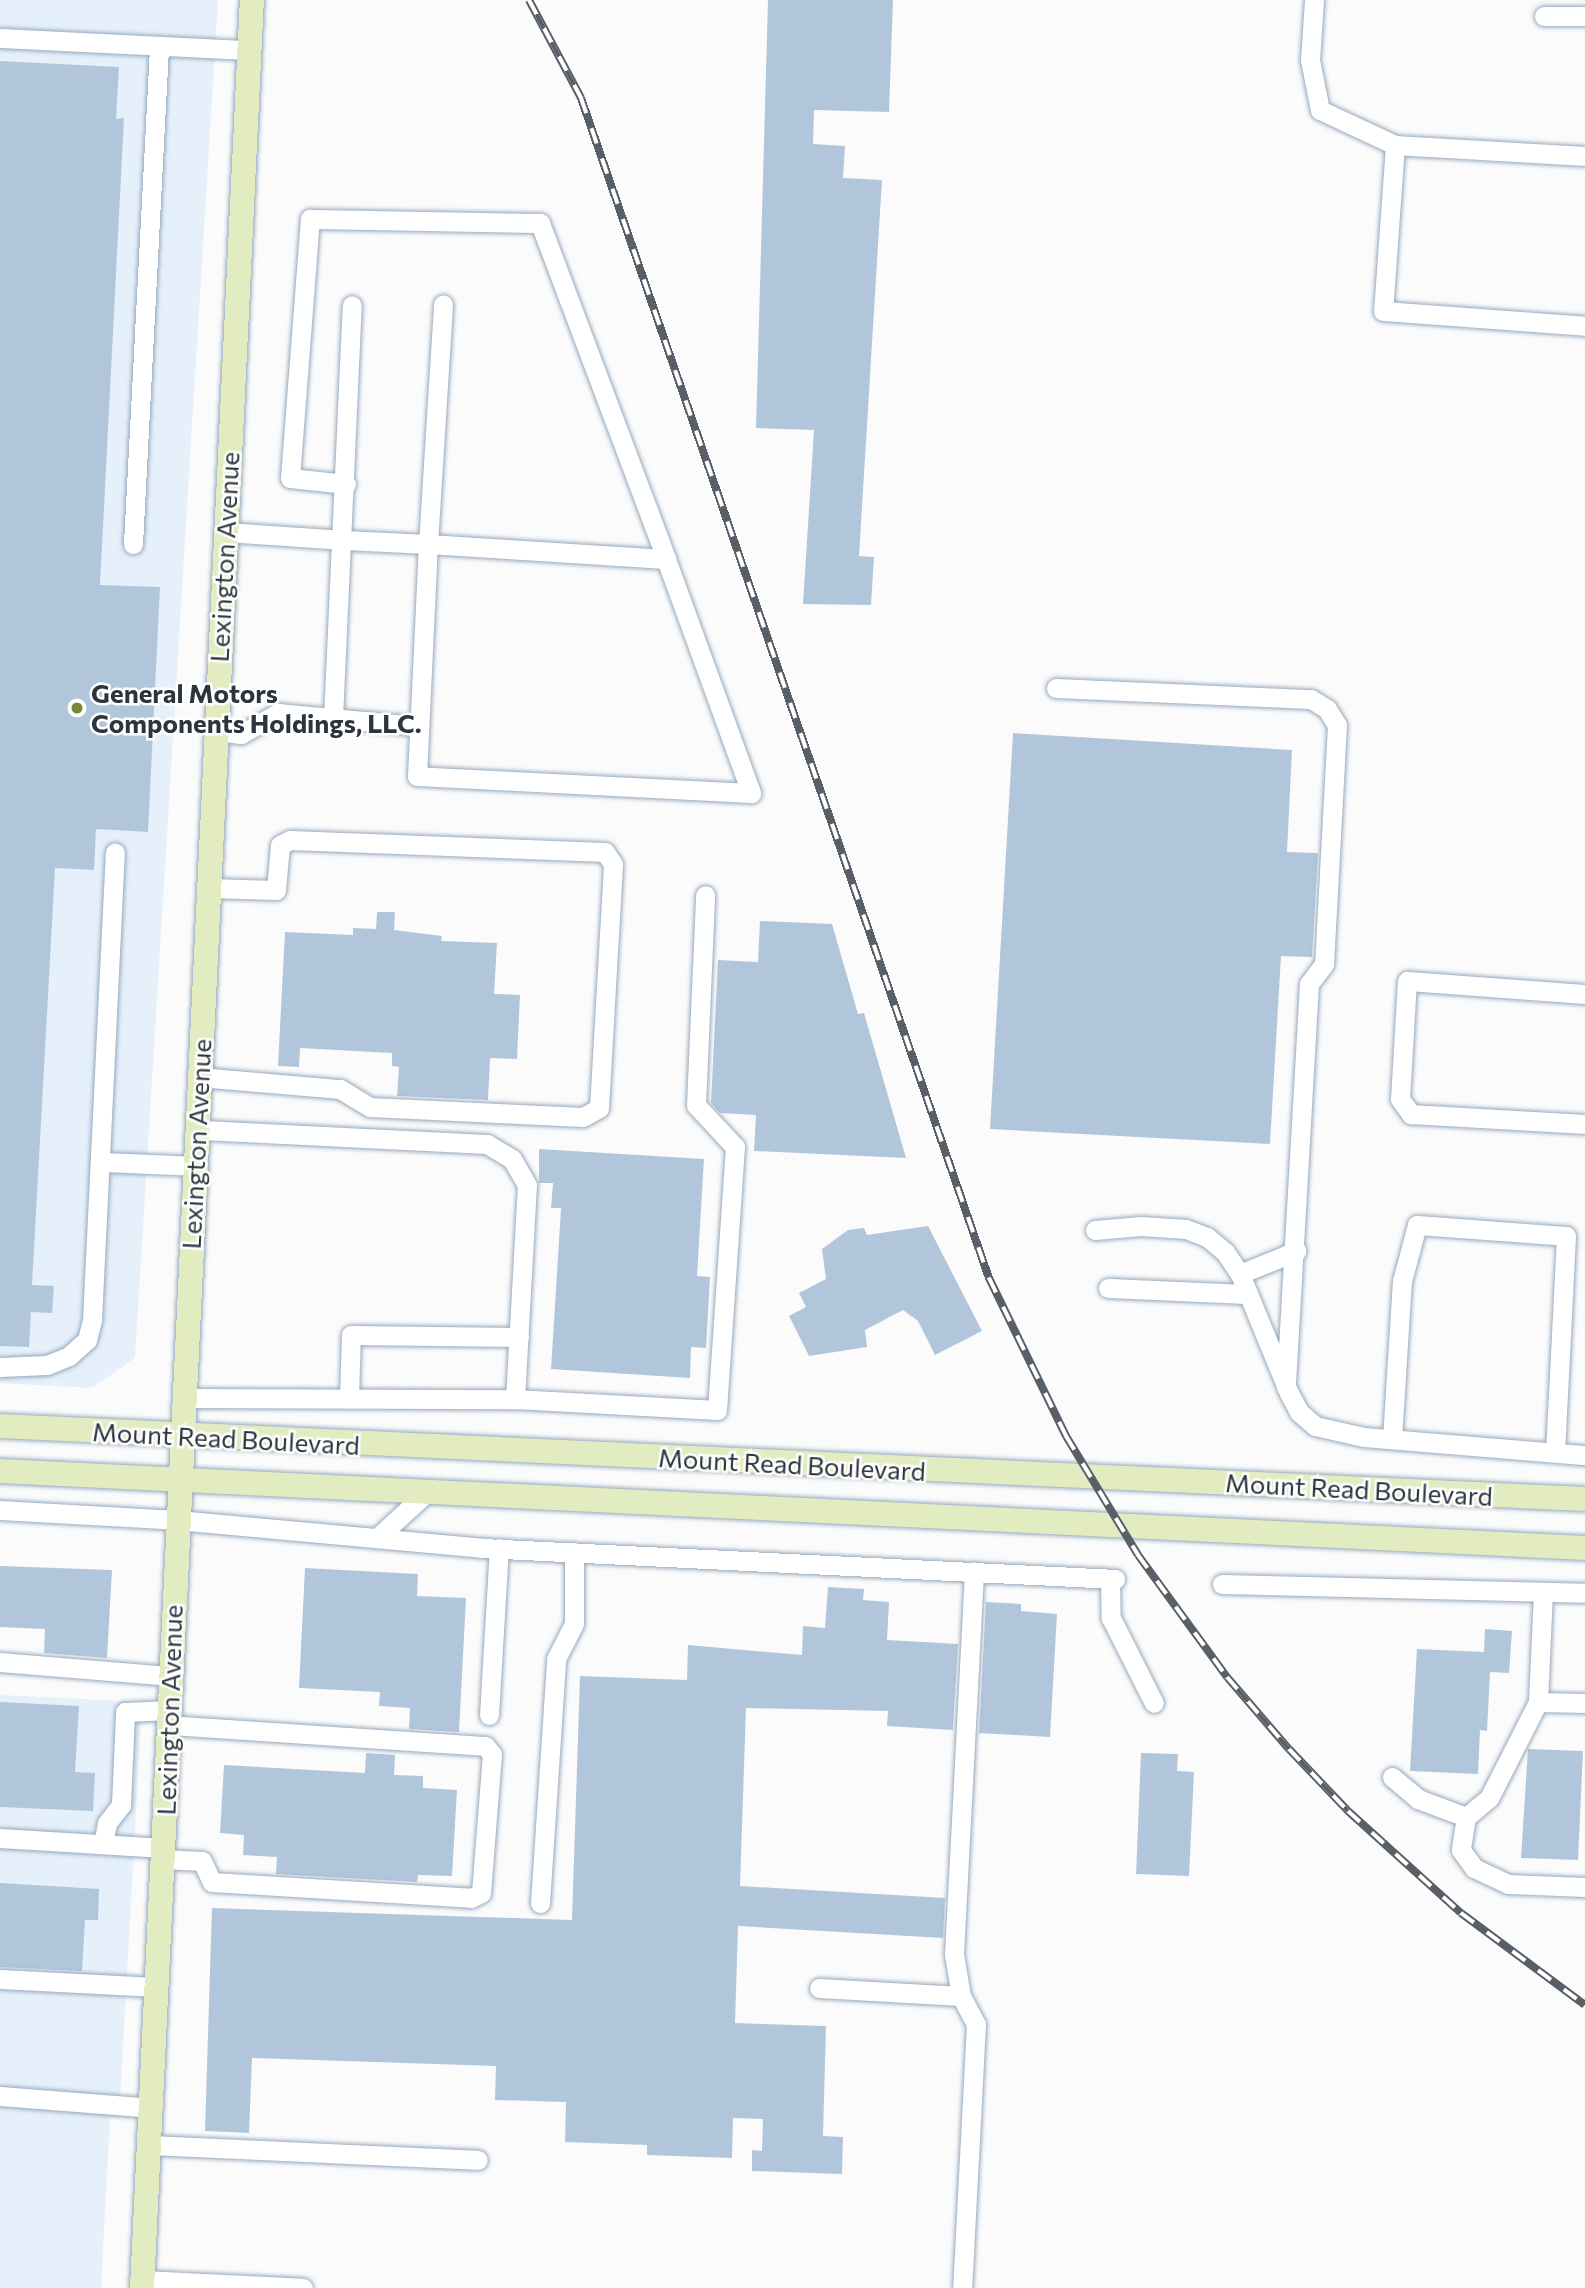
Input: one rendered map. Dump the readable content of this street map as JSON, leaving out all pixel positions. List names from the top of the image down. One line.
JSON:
{"streets":{"main road":["Lexington Avenue","Mount Read Boulevard"]},"crossings":[["Lexington Avenue","Mount Read Boulevard"]],"places":["General Motors Components Holdings, LLC."]}
